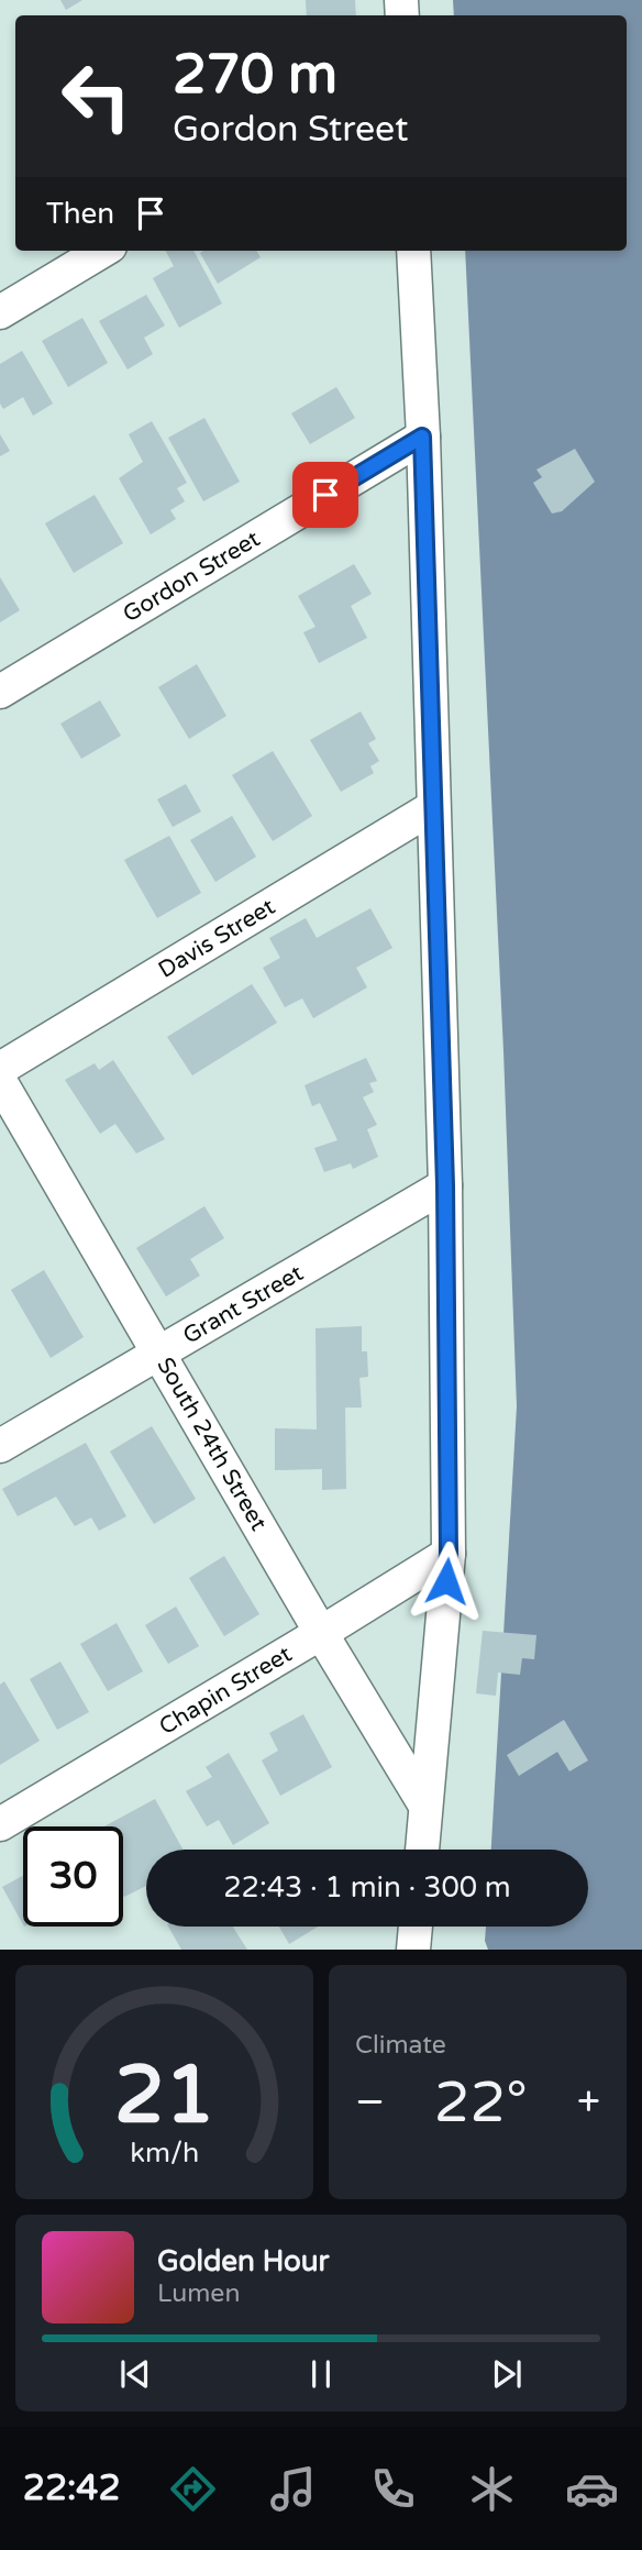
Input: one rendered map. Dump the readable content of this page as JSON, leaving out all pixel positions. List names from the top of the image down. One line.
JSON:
{"streets":{"street":["Gordon Street","Davis Street","Grant Street","South 24th Street","Chapin Street"]},"crossings":[["Grant Street","South 24th Street"],["South 24th Street","Chapin Street"]],"page":{"turn":["270 m","Gordon Street"],"then":"Then","limit":"30","trip":"22:43 · 1 min · 300 m","tile":"Climate","heat":["−","22°","+"],"song":["Golden Hour","Lumen"],"tabs":"22:42","gauge":["21","km/h"]}}
